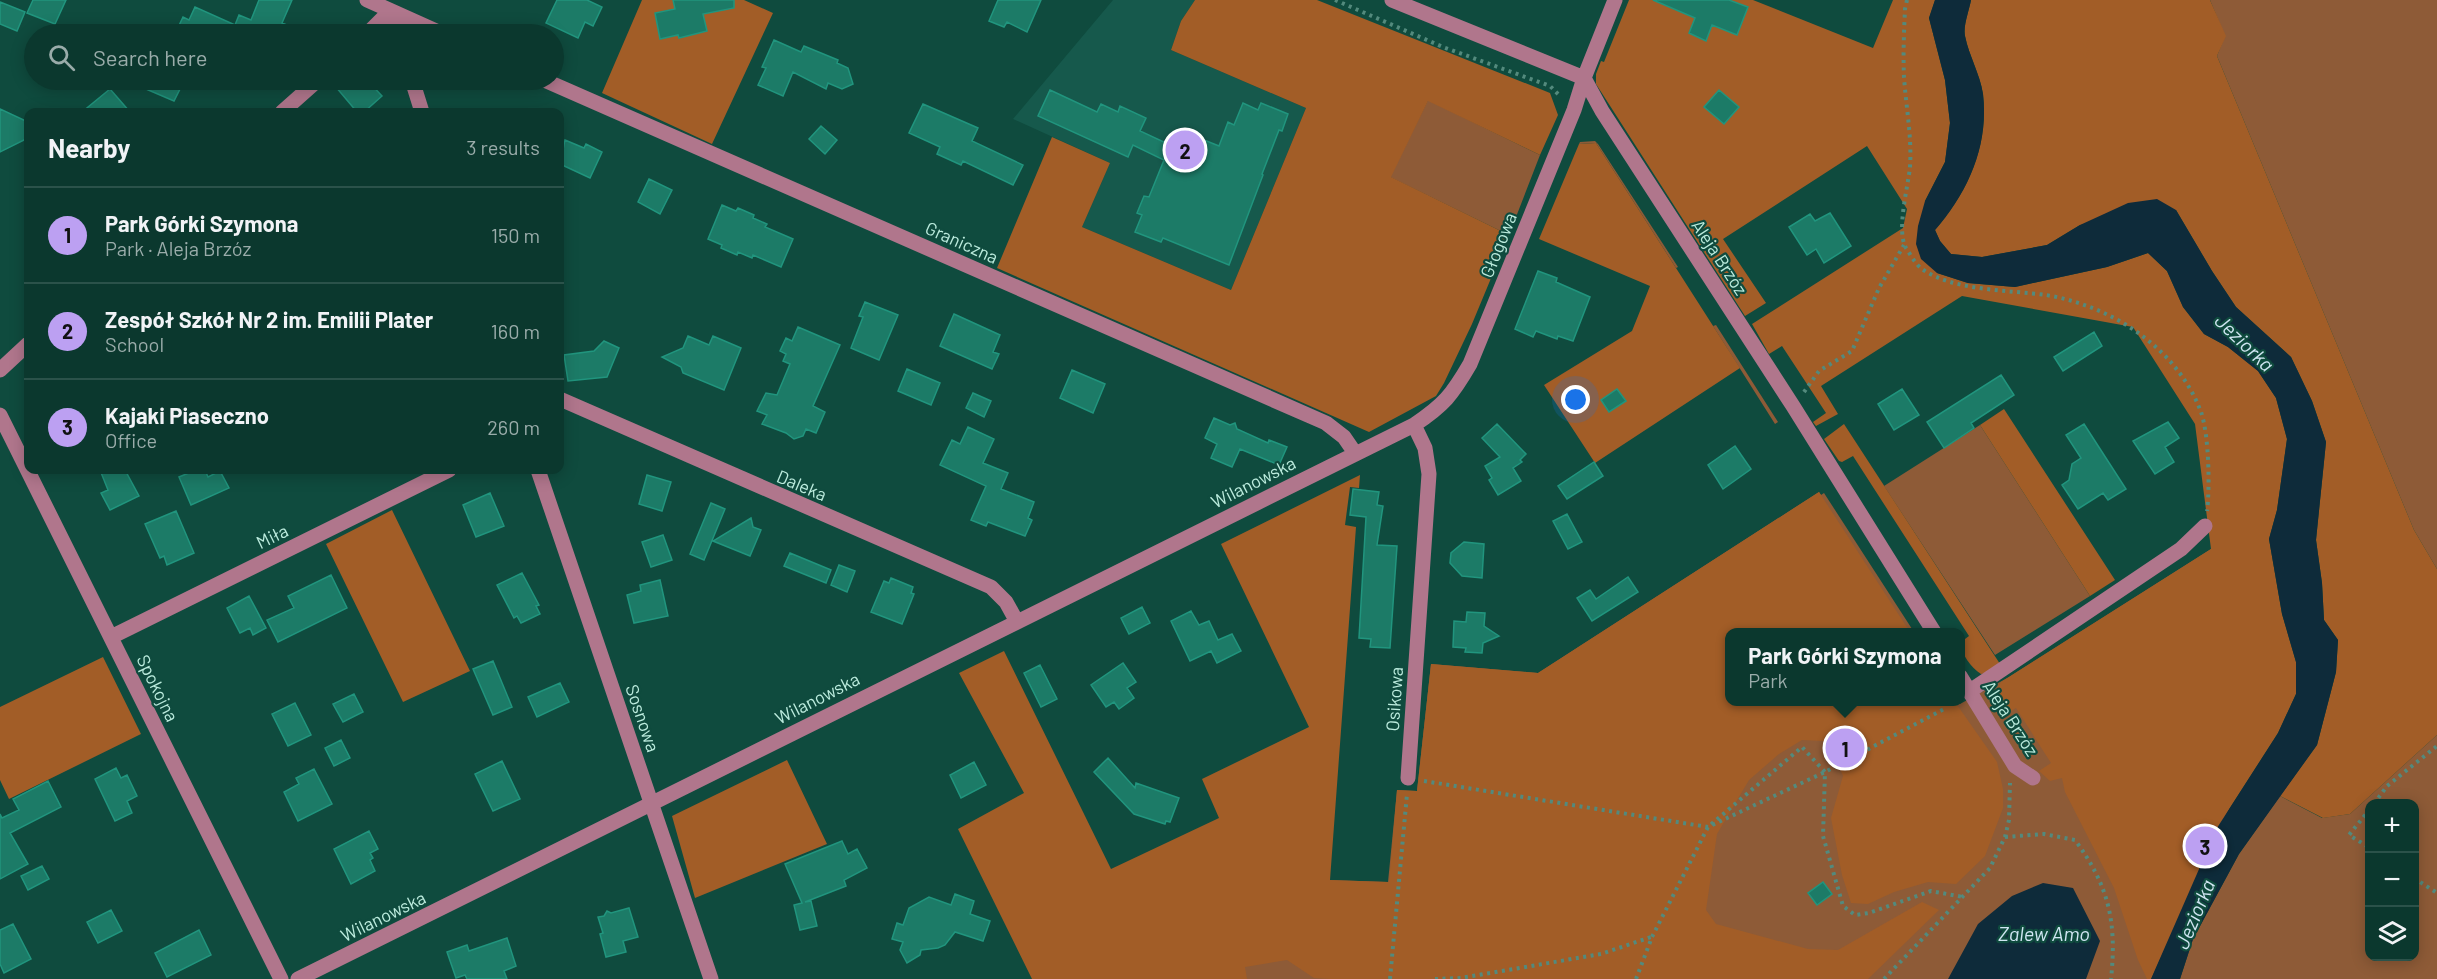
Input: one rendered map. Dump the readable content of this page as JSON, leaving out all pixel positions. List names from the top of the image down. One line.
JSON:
{"streets":{"street":["Graniczna","Głogowa","Aleja Brzóz","Wilanowska","Daleka","Miła","Spokojna","Osikowa","Sosnowa"]},"crossings":[["Graniczna","Głogowa"],["Graniczna","Wilanowska"],["Głogowa","Aleja Brzóz"],["Głogowa","Wilanowska"],["Głogowa","Osikowa"],["Wilanowska","Daleka"],["Wilanowska","Sosnowa"],["Miła","Spokojna"]],"water":["Jeziorka","Zalew Amo"],"page":{"search":"Search here","heading":["Nearby","3 results"],"pins":["2","1","3"],"list":[{"mark":"1","name":"Park Górki Szymona","note":"Park · Aleja Brzóz","value":"150 m"},{"mark":"2","name":"Zespół Szkół Nr 2 im. Emilii Plater","note":"School","value":"160 m"},{"mark":"3","name":"Kajaki Piaseczno","note":"Office","value":"260 m"}],"popup":["Park Górki Szymona","Park"],"map_buttons":["+","−"]}}
